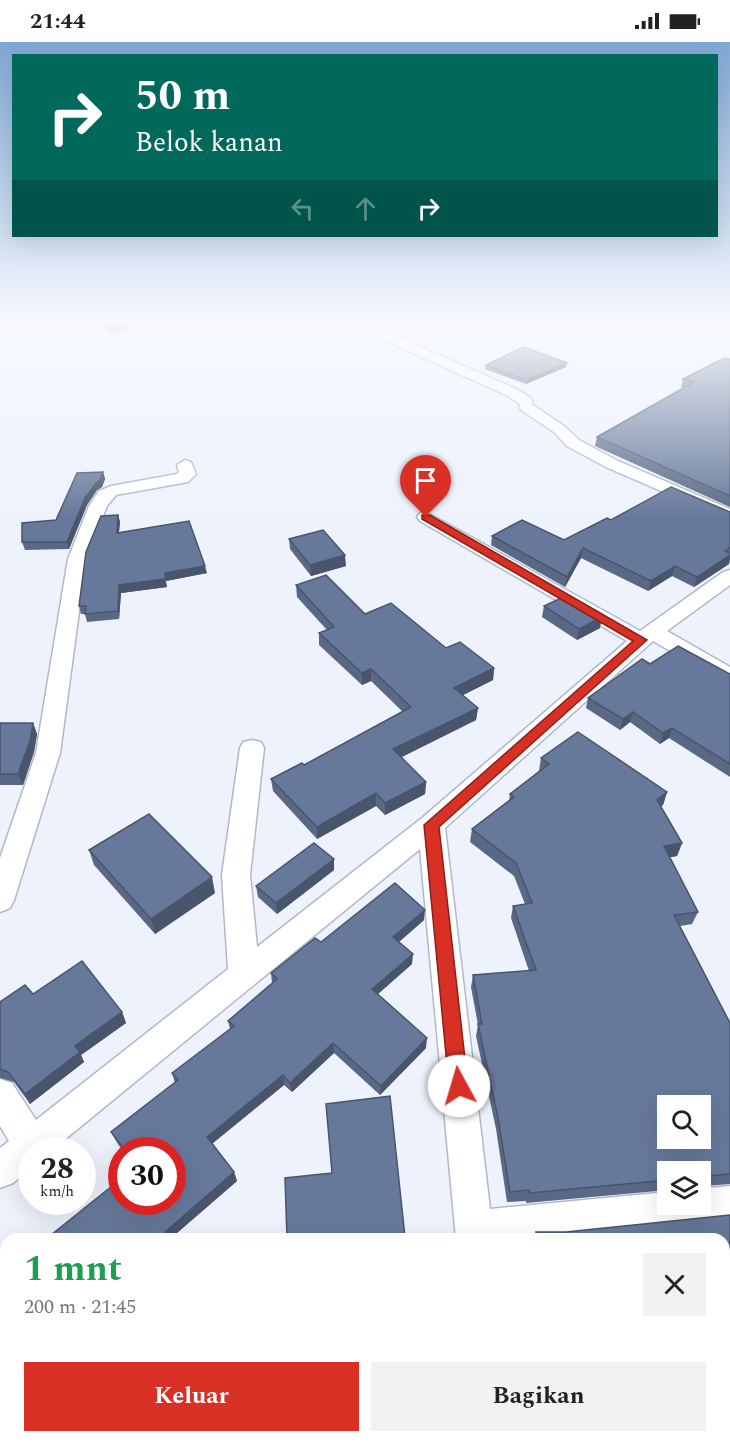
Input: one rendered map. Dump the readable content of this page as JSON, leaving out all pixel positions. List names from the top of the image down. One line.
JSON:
{"page":{"status":"21:44","turn":["50 m","Belok kanan"],"speed":"28 km/h","limit":"30","heading":["1 mnt","200 m · 21:45"],"buttons":["Keluar","Bagikan"]}}
